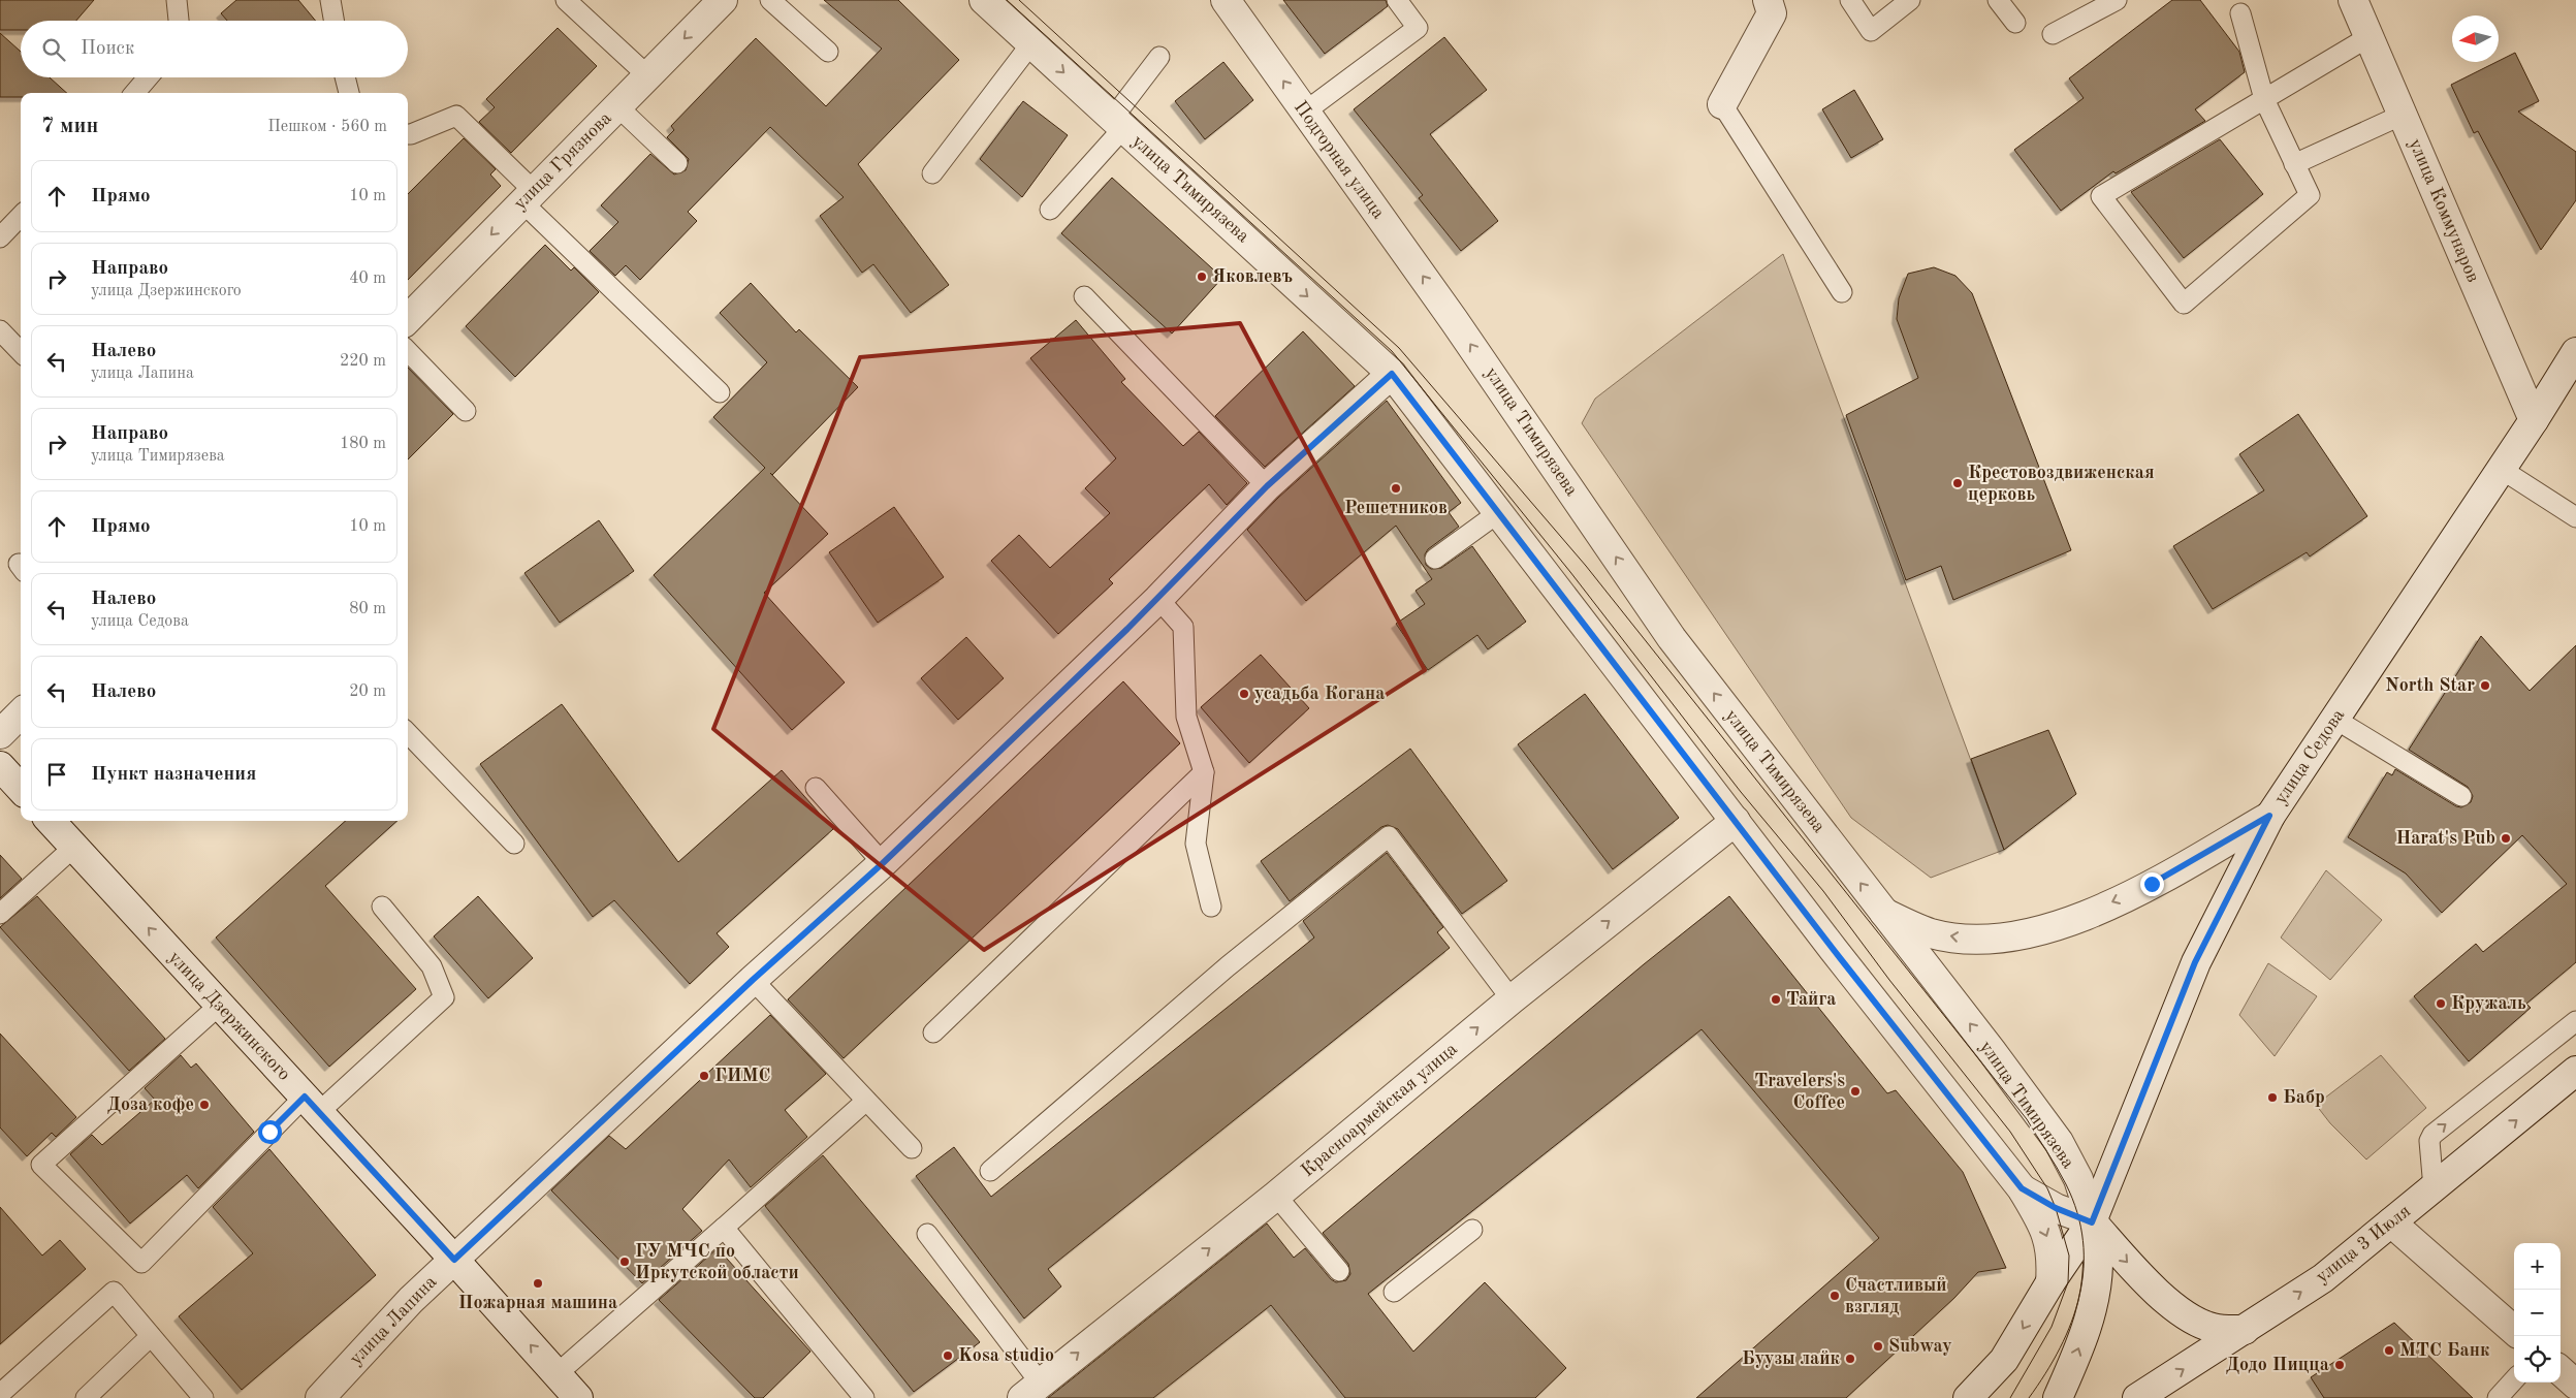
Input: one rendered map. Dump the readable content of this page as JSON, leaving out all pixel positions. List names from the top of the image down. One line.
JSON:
{"streets":{"street":["Подгорная улица","улица Грязнова","улица Тимирязева","улица Коммунаров","улица Седова","улица Дзержинского","Красноармейская улица","улица 3 Июля","улица Лапина"]},"crossings":[["Подгорная улица","улица Тимирязева"],["улица Тимирязева","улица Седова"],["улица Тимирязева","Красноармейская улица"],["улица Тимирязева","улица Лапина"],["улица Коммунаров","улица Седова"],["улица Дзержинского","улица Лапина"]],"one_way":["Подгорная улица","улица Грязнова","улица Дзержинского","Красноармейская улица","улица 3 Июля"],"places":["Яковлевъ","Крестовоздвиженская церковь","Решетников","North Star","усадьба Когана","Harat's Pub","Тайга","Кружаль","ГИМС","Travelers's Coffee","Бабр","Доза кофе","ГУ МЧС по Иркутской области","Пожарная машина","Счастливый взгляд","Subway","МТС Банк","Kosa studio","Буузы лайк","Додо Пицца"],"north":"left","page":{"search":"Поиск","heading":["7 мин","Пешком · 560 m"],"list":[["Прямо","10 m"],["Направо","улица Дзержинского","40 m"],["Налево","улица Лапина","220 m"],["Направо","улица Тимирязева","180 m"],["Прямо","10 m"],["Налево","улица Седова","80 m"],["Налево","20 m"],"Пункт назначения"],"map_buttons":["+","−"]}}
